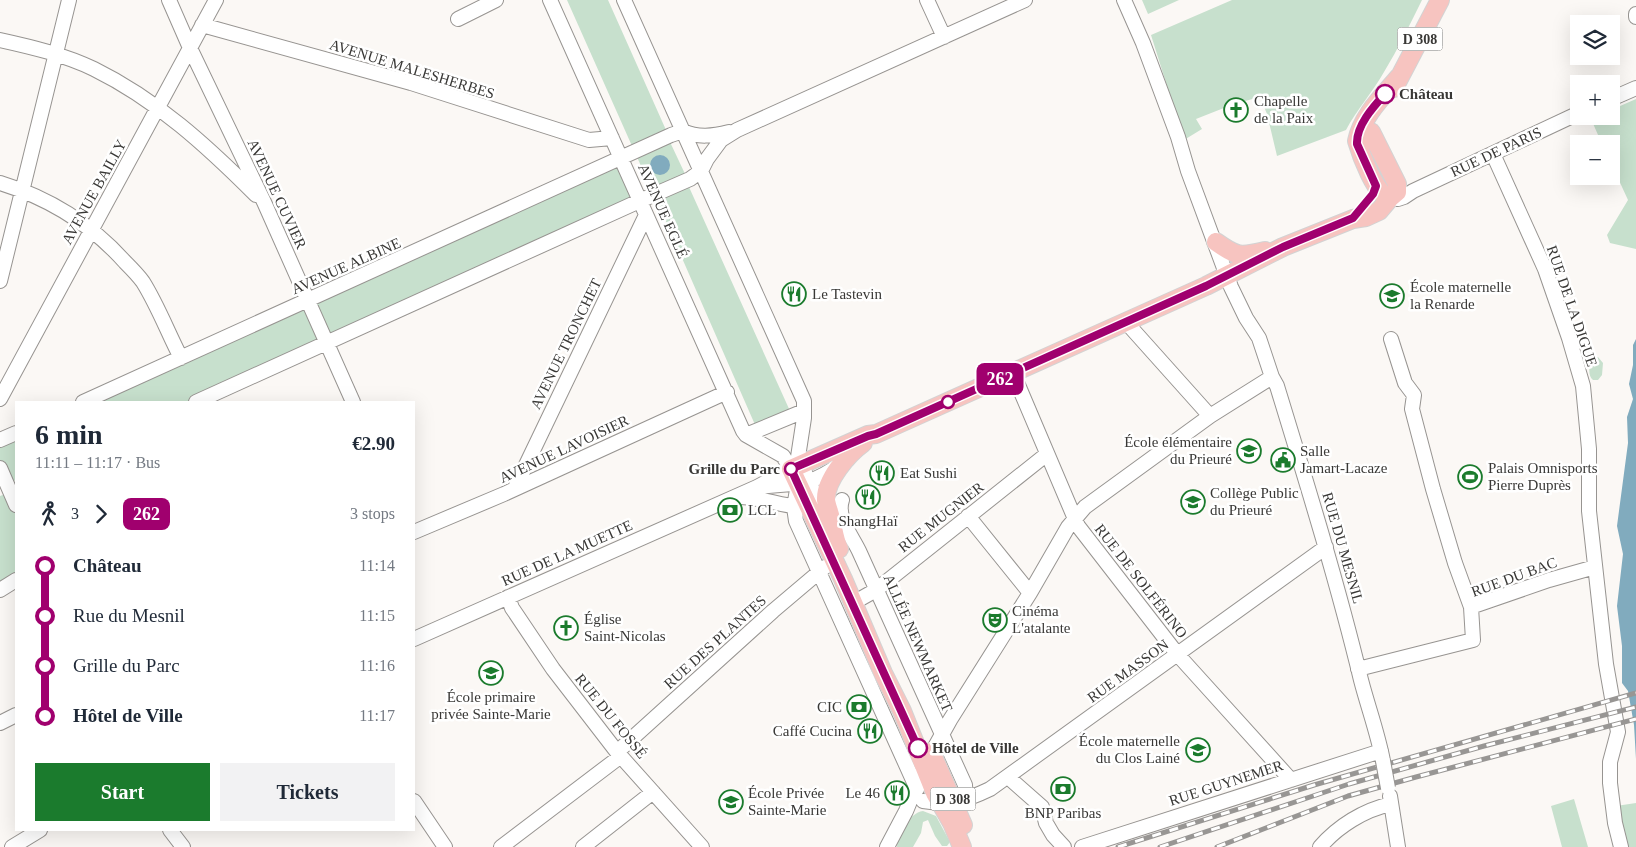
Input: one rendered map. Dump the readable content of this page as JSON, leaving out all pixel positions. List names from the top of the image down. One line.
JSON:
{"streets":{"main road":["D 308","RUE DE PARIS"],"street":["AVENUE MALESHERBES","AVENUE BAILLY","AVENUE CUVIER","AVENUE EGLÉ","AVENUE ALBINE","RUE DE LA DIGUE","AVENUE TRONCHET","AVENUE LAVOISIER","RUE MUGNIER","RUE DU MESNIL","RUE DE LA MUETTE","RUE DU BAC","RUE DE SOLFÉRINO","RUE DES PLANTES","ALLÉE NEWMARKET","RUE MASSON","RUE DU FOSSÉ","RUE GUYNEMER"]},"crossings":[["D 308","RUE DE PARIS"],["D 308","RUE MUGNIER"],["D 308","RUE DE LA MUETTE"],["D 308","RUE DES PLANTES"],["D 308","ALLÉE NEWMARKET"],["D 308","RUE MASSON"],["AVENUE MALESHERBES","AVENUE BAILLY"],["AVENUE MALESHERBES","AVENUE EGLÉ"],["RUE DE PARIS","RUE DE LA DIGUE"],["RUE DE PARIS","RUE DU MESNIL"],["RUE DE PARIS","RUE DE LA MUETTE"],["RUE DE PARIS","RUE DE SOLFÉRINO"],["RUE DE PARIS","ALLÉE NEWMARKET"],["AVENUE BAILLY","AVENUE CUVIER"],["AVENUE CUVIER","AVENUE ALBINE"],["AVENUE EGLÉ","AVENUE ALBINE"],["AVENUE EGLÉ","AVENUE TRONCHET"],["AVENUE EGLÉ","AVENUE LAVOISIER"],["RUE DE LA DIGUE","RUE DU BAC"],["AVENUE TRONCHET","AVENUE LAVOISIER"],["RUE MUGNIER","RUE DE SOLFÉRINO"],["RUE MUGNIER","ALLÉE NEWMARKET"],["RUE DU MESNIL","RUE DU BAC"],["RUE DU MESNIL","RUE MASSON"],["RUE DU MESNIL","RUE GUYNEMER"],["RUE DE LA MUETTE","RUE DU FOSSÉ"],["RUE DE SOLFÉRINO","RUE MASSON"],["RUE DE SOLFÉRINO","RUE GUYNEMER"],["RUE DES PLANTES","RUE DU FOSSÉ"],["ALLÉE NEWMARKET","RUE MASSON"]],"places":{"other":["Château","Grille du Parc","Hôtel de Ville"],"church":["Chapelle de la Paix","Église Saint-Nicolas"],"restaurant":["Le Tastevin","Eat Sushi","ShangHaï","Caffé Cucina","Le 46"],"school or university":["École maternelle la Renarde","École élémentaire du Prieuré","Collège Public du Prieuré","École primaire privée Sainte-Marie","École maternelle du Clos Lainé","École Privée Sainte-Marie"],"public building":["Salle Jamart-Lacaze"],"sports":["Palais Omnisports Pierre Duprès"],"bank":["LCL","CIC","BNP Paribas"],"theatre":["Cinéma L'atalante"]},"lines":["bus line 262"],"page":{"on_map":"262","map_buttons":["+","−"],"heading":["6 min","11:11 – 11:17 · Bus","€2.90"],"legs":["3","262","3 stops"],"list":[{"name":"Château","value":"11:14"},{"name":"Rue du Mesnil","value":"11:15"},{"name":"Grille du Parc","value":"11:16"},{"name":"Hôtel de Ville","value":"11:17"}],"buttons":["Start","Tickets"]}}
